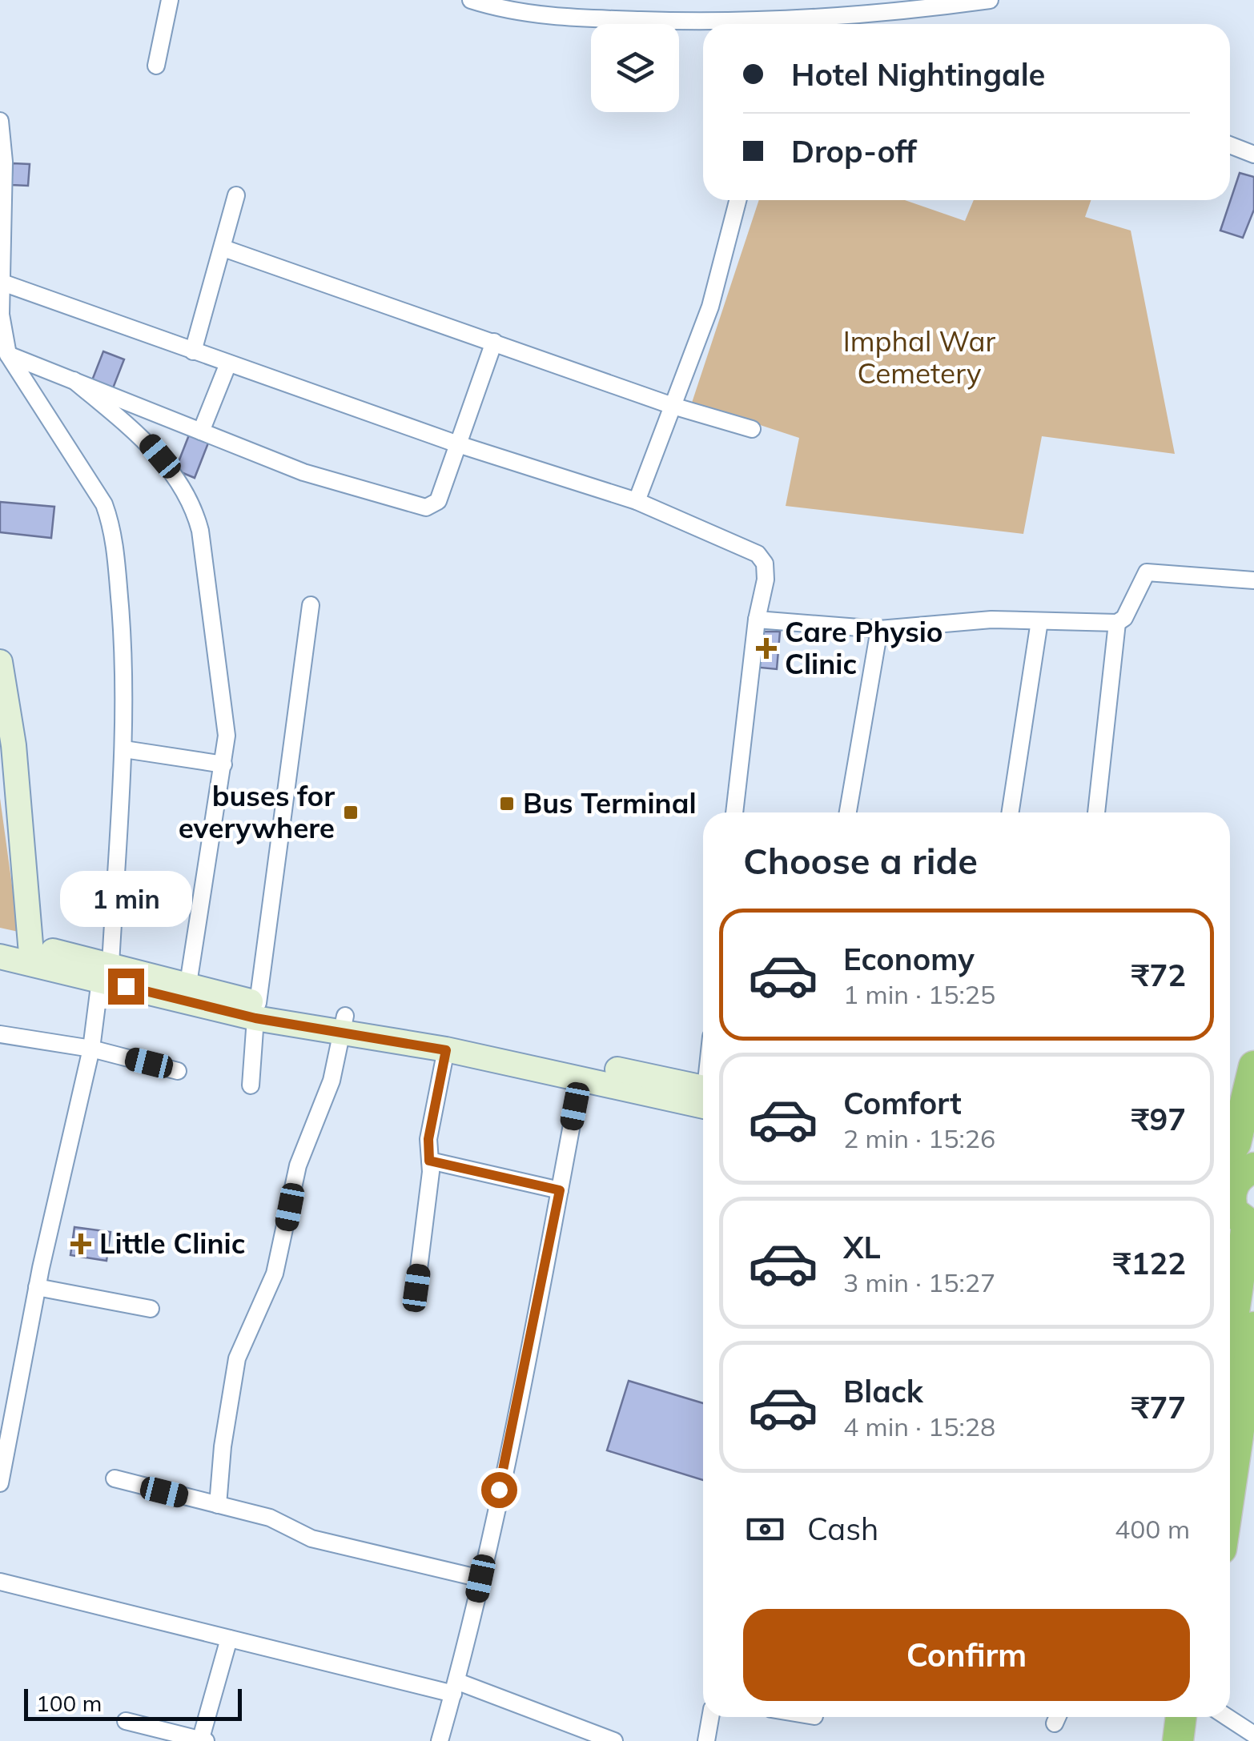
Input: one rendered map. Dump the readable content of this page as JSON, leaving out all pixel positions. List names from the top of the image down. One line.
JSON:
{"parks":["Imphal War Cemetery"],"places":{"health":["Care Physio Clinic","Little Clinic"],"transit":["Bus Terminal","buses for everywhere"]},"scale_bar":"100 m","page":{"banner":["Hotel Nightingale","Drop-off"],"heading":"Choose a ride","bubble":"1 min","list":[{"name":"Economy","note":"1 min · 15:25","value":"₹72"},{"name":"Comfort","note":"2 min · 15:26","value":"₹97"},{"name":"XL","note":"3 min · 15:27","value":"₹122"},{"name":"Black","note":"4 min · 15:28","value":"₹77"}],"pay":["Cash","400 m"],"buttons":"Confirm","scale":"100 m"}}
